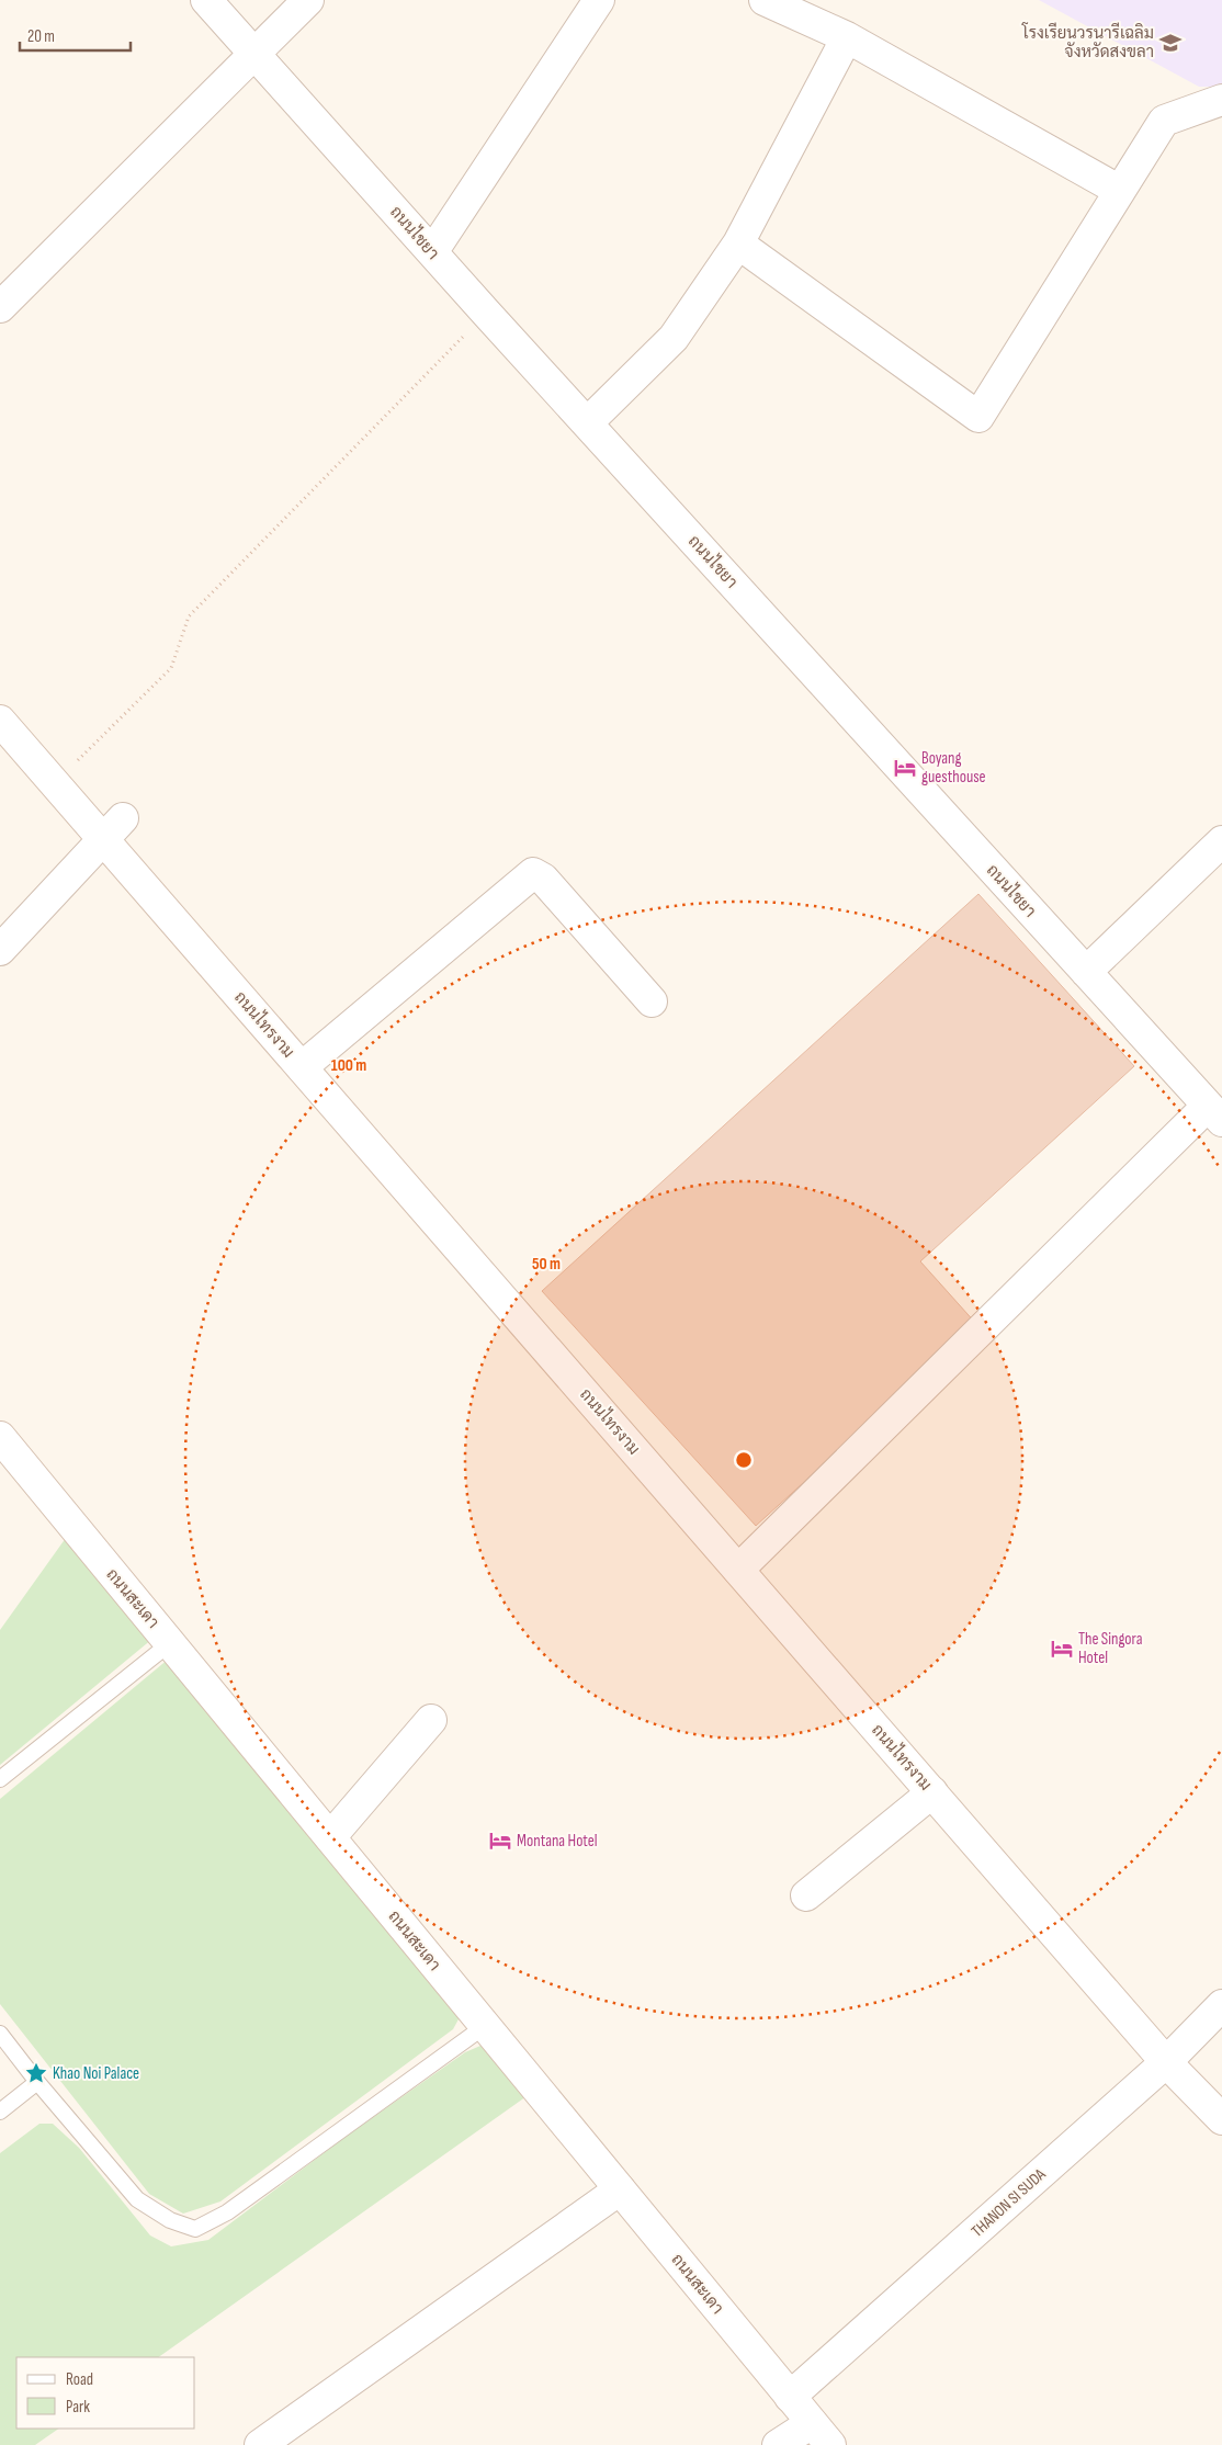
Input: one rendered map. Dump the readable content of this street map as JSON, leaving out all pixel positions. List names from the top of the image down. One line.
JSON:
{"streets":{"street":["ถนนไชยา","ถนนไทรงาม","ถนนสะเดา","THANON SI SUDA"]},"crossings":[["ถนนไทรงาม","THANON SI SUDA"],["ถนนสะเดา","THANON SI SUDA"]],"places":{"school or university":["โรงเรียนวรนารีเฉลิม จังหวัดสงขลา"],"hotel":["Boyang guesthouse","The Singora Hotel","Montana Hotel"],"place":["Khao Noi Palace"]},"legend":["Road","Park"],"scale_bar":"20 m","rings":["100 m","50 m"]}
